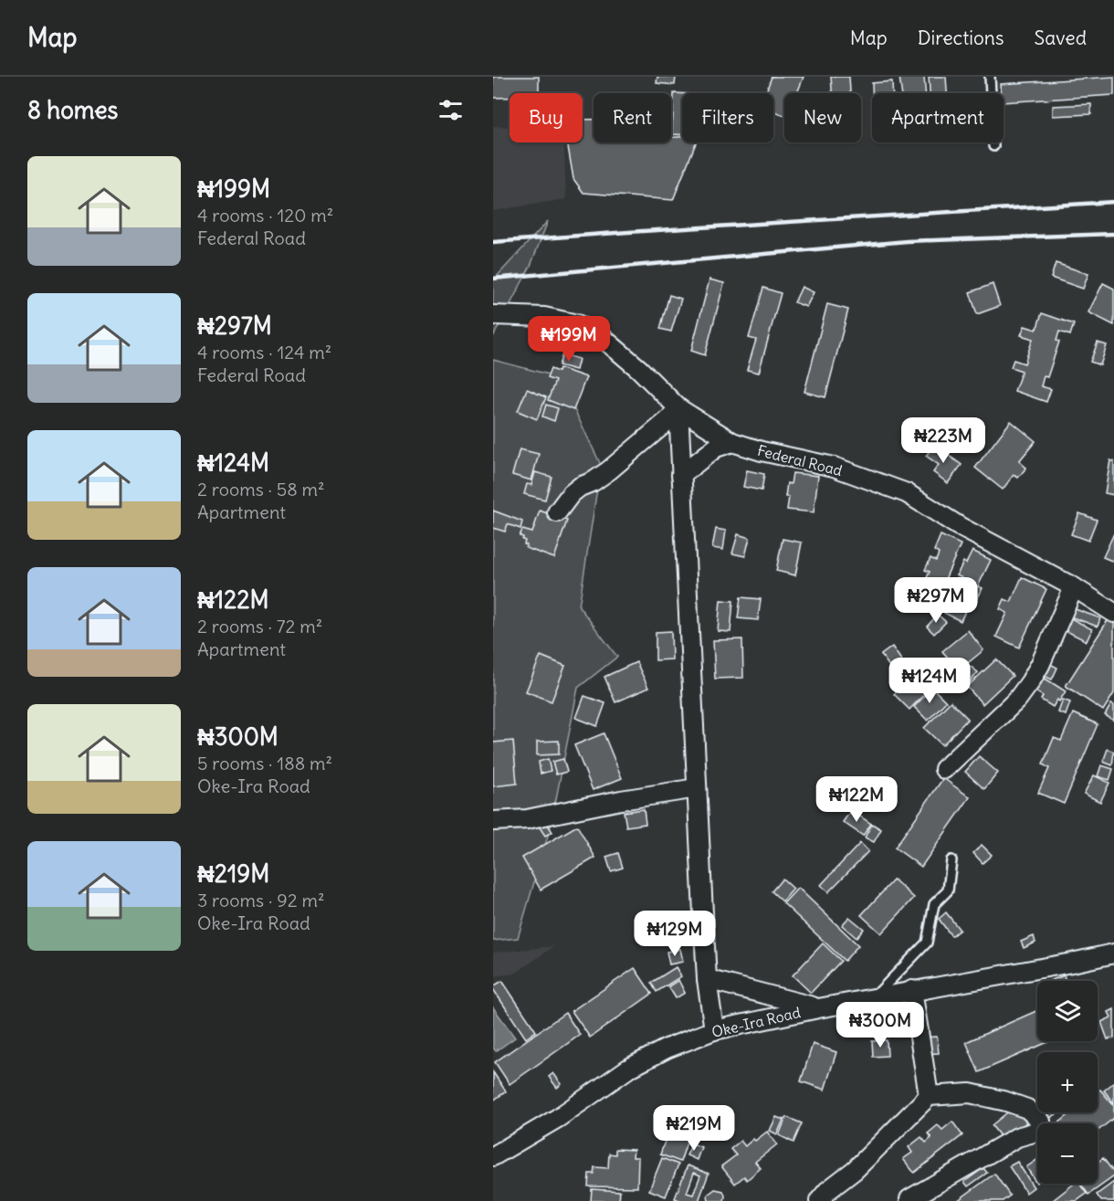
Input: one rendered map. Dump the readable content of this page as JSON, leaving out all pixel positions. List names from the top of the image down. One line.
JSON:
{"streets":{"street":["Federal Road","Oke-Ira Road"]},"page":{"header":"Map","nav":["Map","Directions","Saved"],"heading":"8 homes","chip":["Buy","Rent","Filters","New","Apartment"],"list":[{"name":"₦199M","note":"4 rooms · 120 m² · Federal Road"},{"name":"₦297M","note":"4 rooms · 124 m² · Federal Road"},{"name":"₦124M","note":"2 rooms · 58 m² · Apartment"},{"name":"₦122M","note":"2 rooms · 72 m² · Apartment"},{"name":"₦300M","note":"5 rooms · 188 m² · Oke-Ira Road"},{"name":"₦219M","note":"3 rooms · 92 m² · Oke-Ira Road"}],"price":["₦199M","₦223M","₦297M","₦124M","₦122M","₦129M","₦300M","₦219M"],"map_buttons":["+","−"]}}
